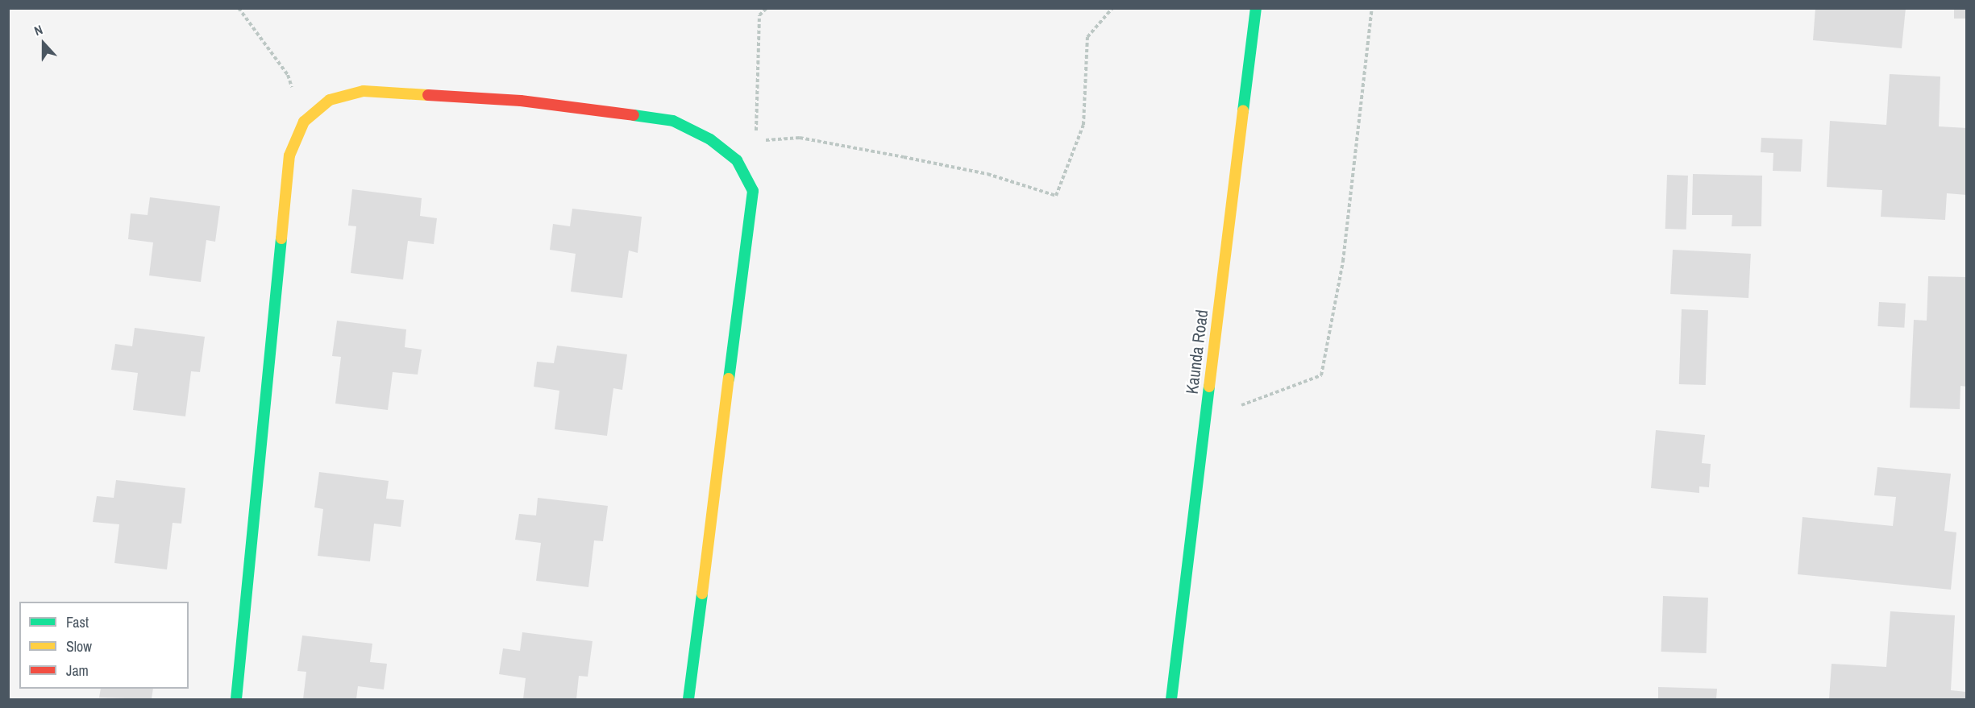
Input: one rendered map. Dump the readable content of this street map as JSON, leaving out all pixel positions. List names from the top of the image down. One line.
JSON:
{"streets":{"street":["Kaunda Road"]},"legend":["Fast","Slow","Jam"],"north":"top"}
